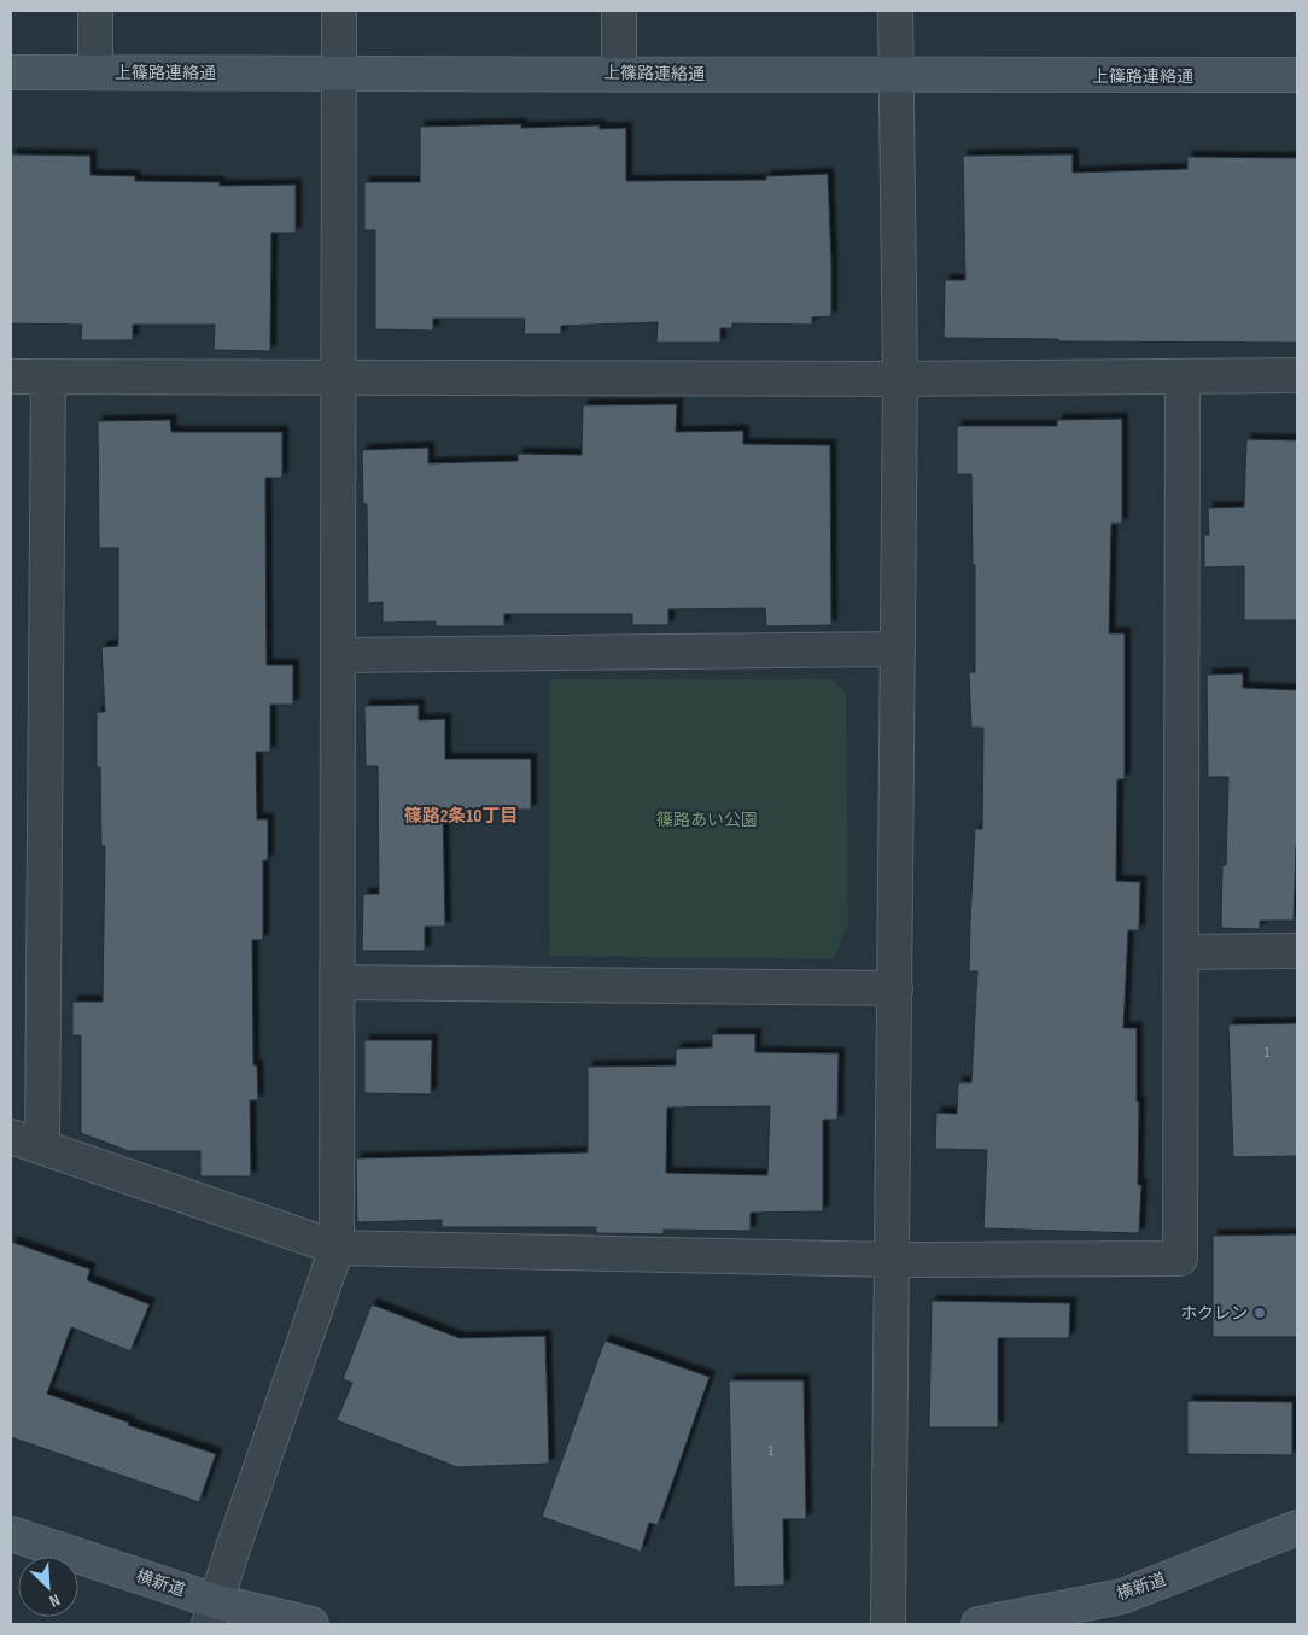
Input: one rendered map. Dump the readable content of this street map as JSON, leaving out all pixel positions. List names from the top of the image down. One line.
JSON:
{"streets":{"street":["上篠路連絡通","横新道"]},"districts":["篠路2条10丁目"],"parks":["篠路あい公園"],"places":["ホクレン"],"house_numbers":["1","1"],"north":"bottom right"}
